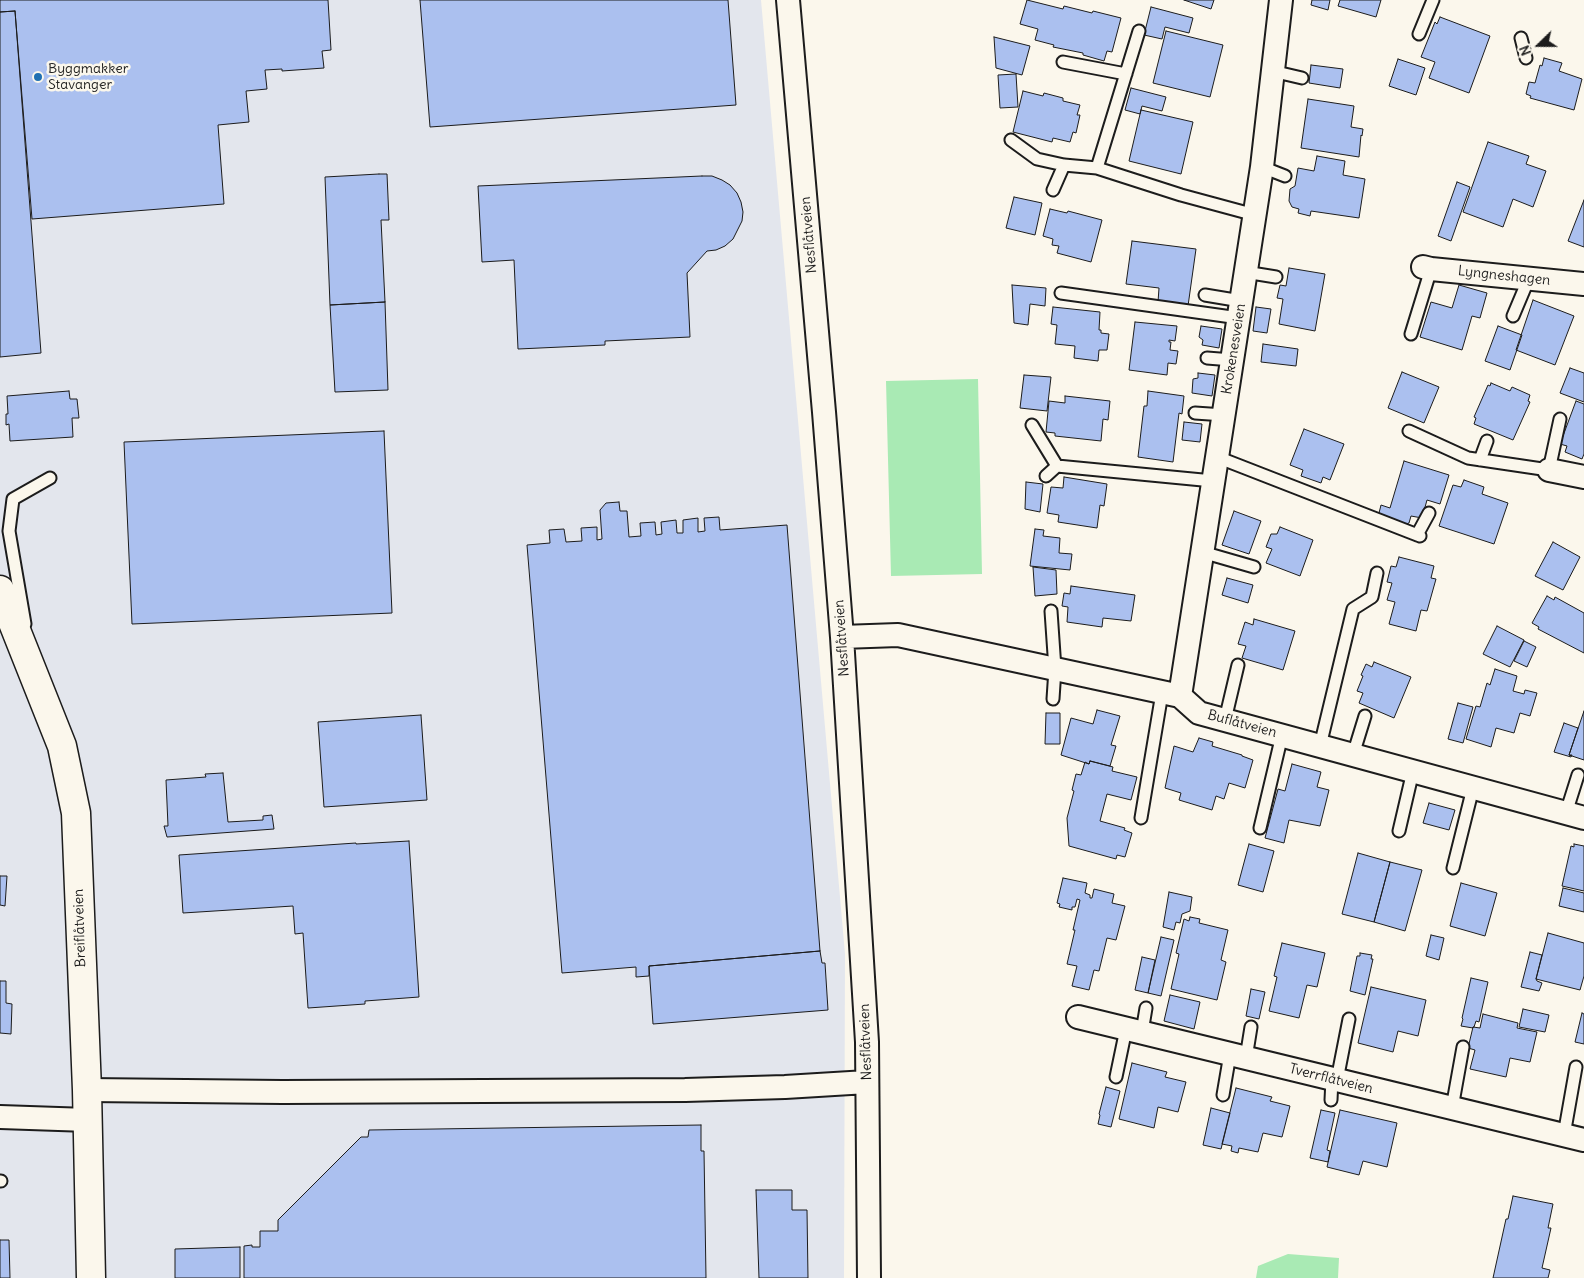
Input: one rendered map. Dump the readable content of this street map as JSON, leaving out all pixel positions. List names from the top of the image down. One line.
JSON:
{"streets":{"street":["Nesflåtveien","Lyngneshagen","Krokenesveien","Buflåtveien","Breiflåtveien","Tverrflåtveien"]},"crossings":[["Nesflåtveien","Buflåtveien"],["Krokenesveien","Buflåtveien"]],"places":["Byggmakker Stavanger"],"north":"left"}
